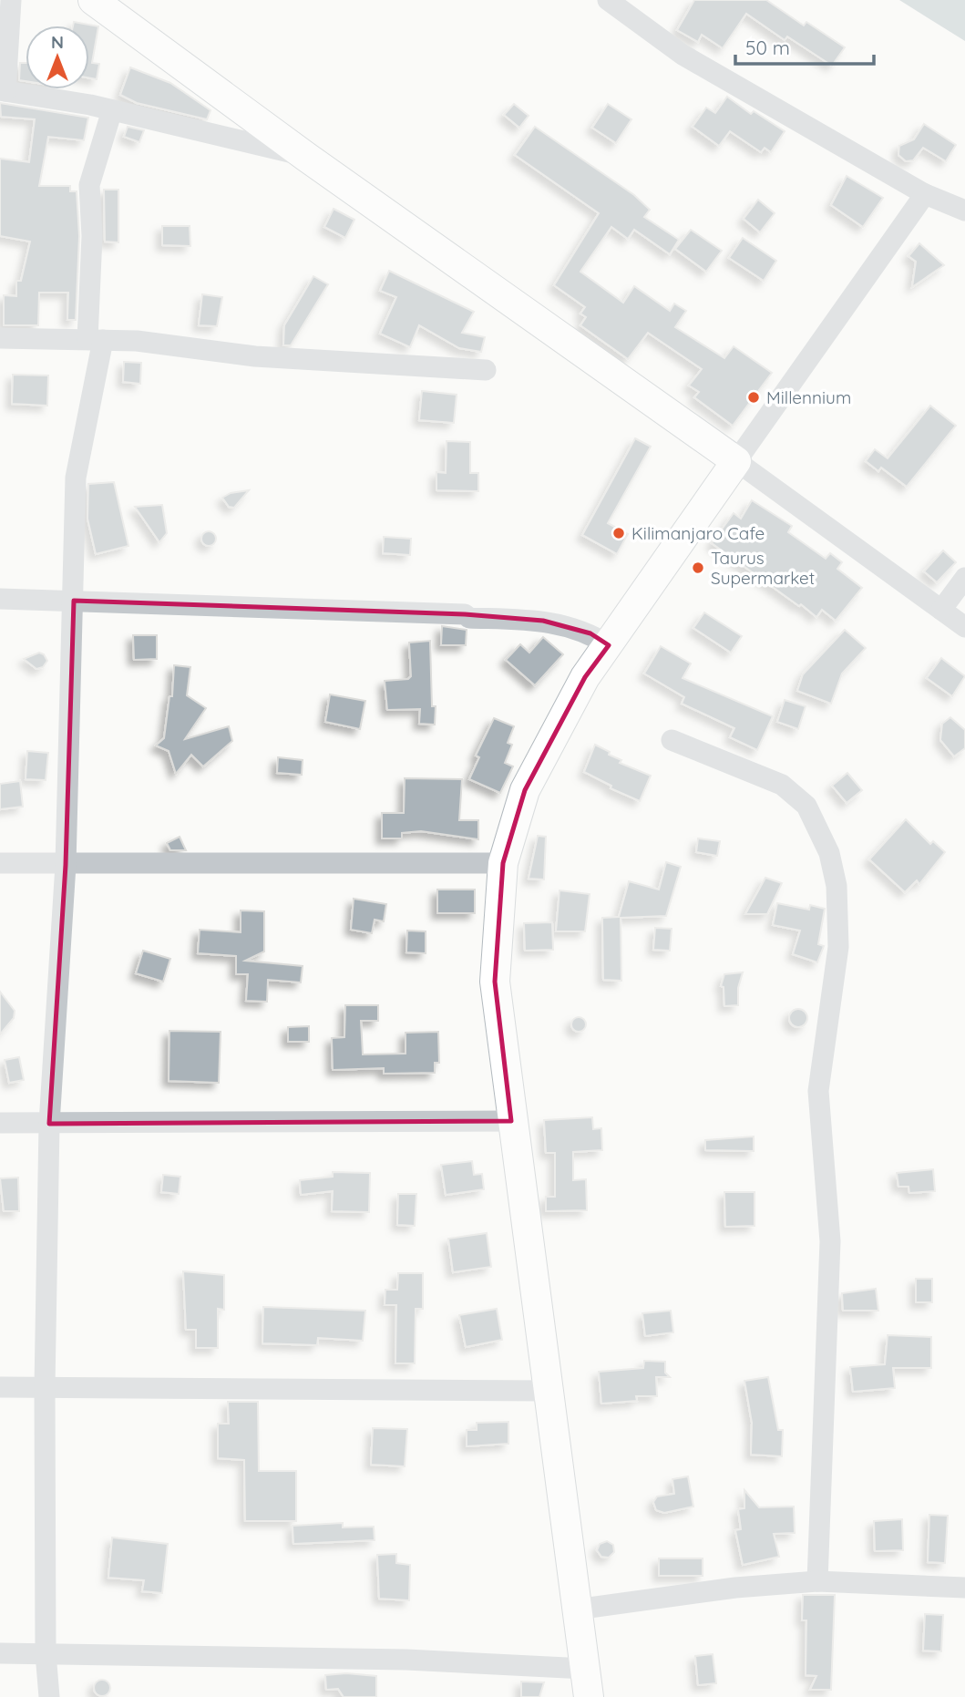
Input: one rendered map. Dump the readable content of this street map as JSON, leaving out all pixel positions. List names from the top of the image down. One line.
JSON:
{"places":["Millennium","Kilimanjaro Cafe","Taurus Supermarket"],"scale_bar":"50 m","north":"top"}
